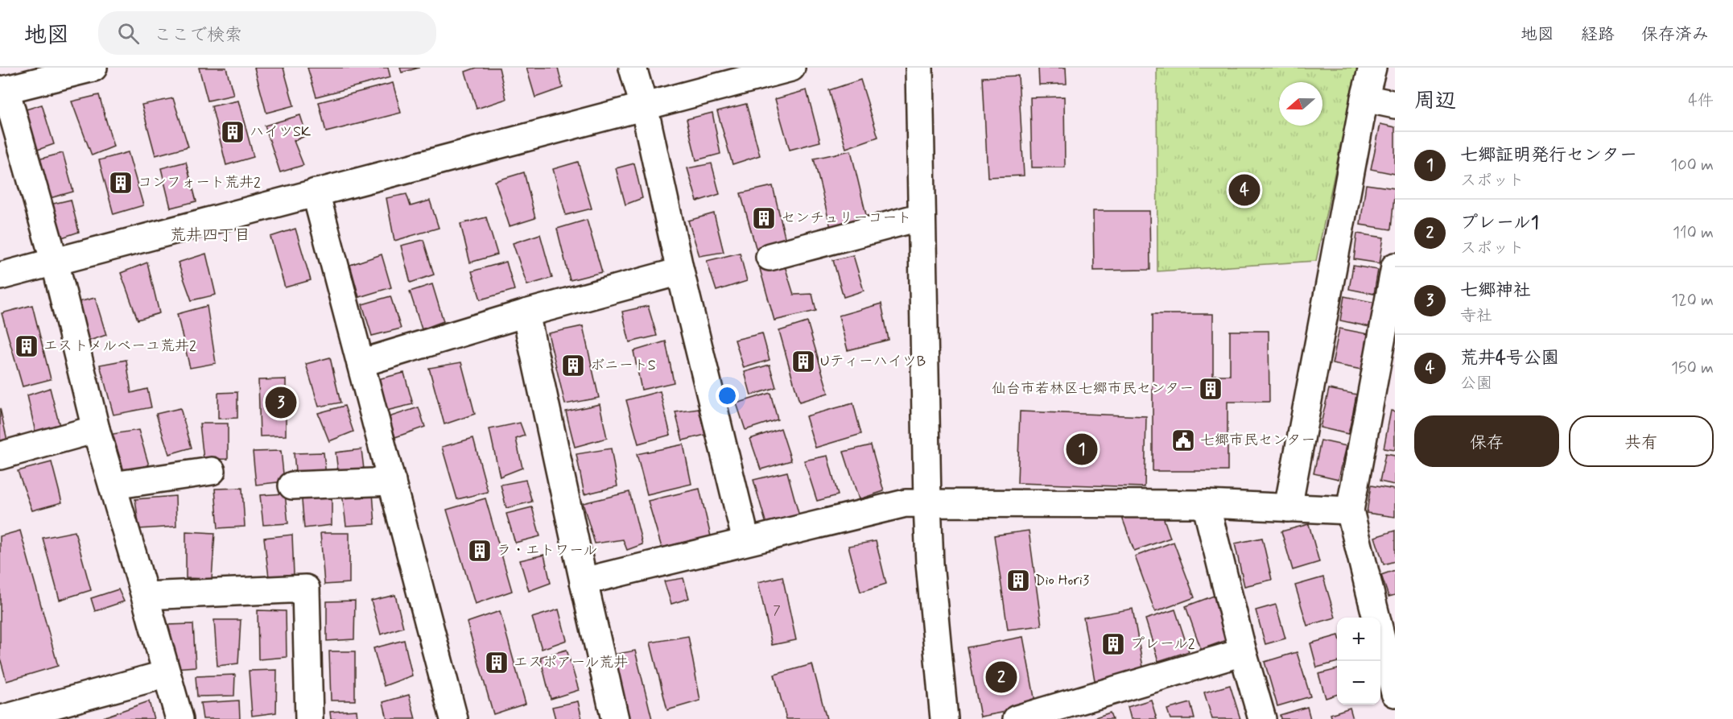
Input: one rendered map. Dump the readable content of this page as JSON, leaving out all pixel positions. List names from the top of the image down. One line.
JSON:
{"districts":["荒井四丁目"],"places":{"building":["ハイツSK","コンフォート荒井2","センチュリーコート","エストメルベーユ荒井2","UティーハイツB","ボニートS","仙台市若林区七郷市民センター","ラ・エトワール","Dio Hori3","プレール2","エスポアール荒井"],"public building":["七郷市民センター"]},"house_numbers":["7"],"north":"left","page":{"header":"地図","search":"ここで検索","nav":["地図","経路","保存済み"],"heading":["周辺","4件"],"list":[{"mark":"1","name":"七郷証明発行センター","note":"スポット","value":"100 m"},{"mark":"2","name":"プレール1","note":"スポット","value":"110 m"},{"mark":"3","name":"七郷神社","note":"寺社","value":"120 m"},{"mark":"4","name":"荒井4号公園","note":"公園","value":"150 m"}],"pins":["4","3","1","2"],"buttons":["保存","共有"],"map_buttons":["+","−"]}}
